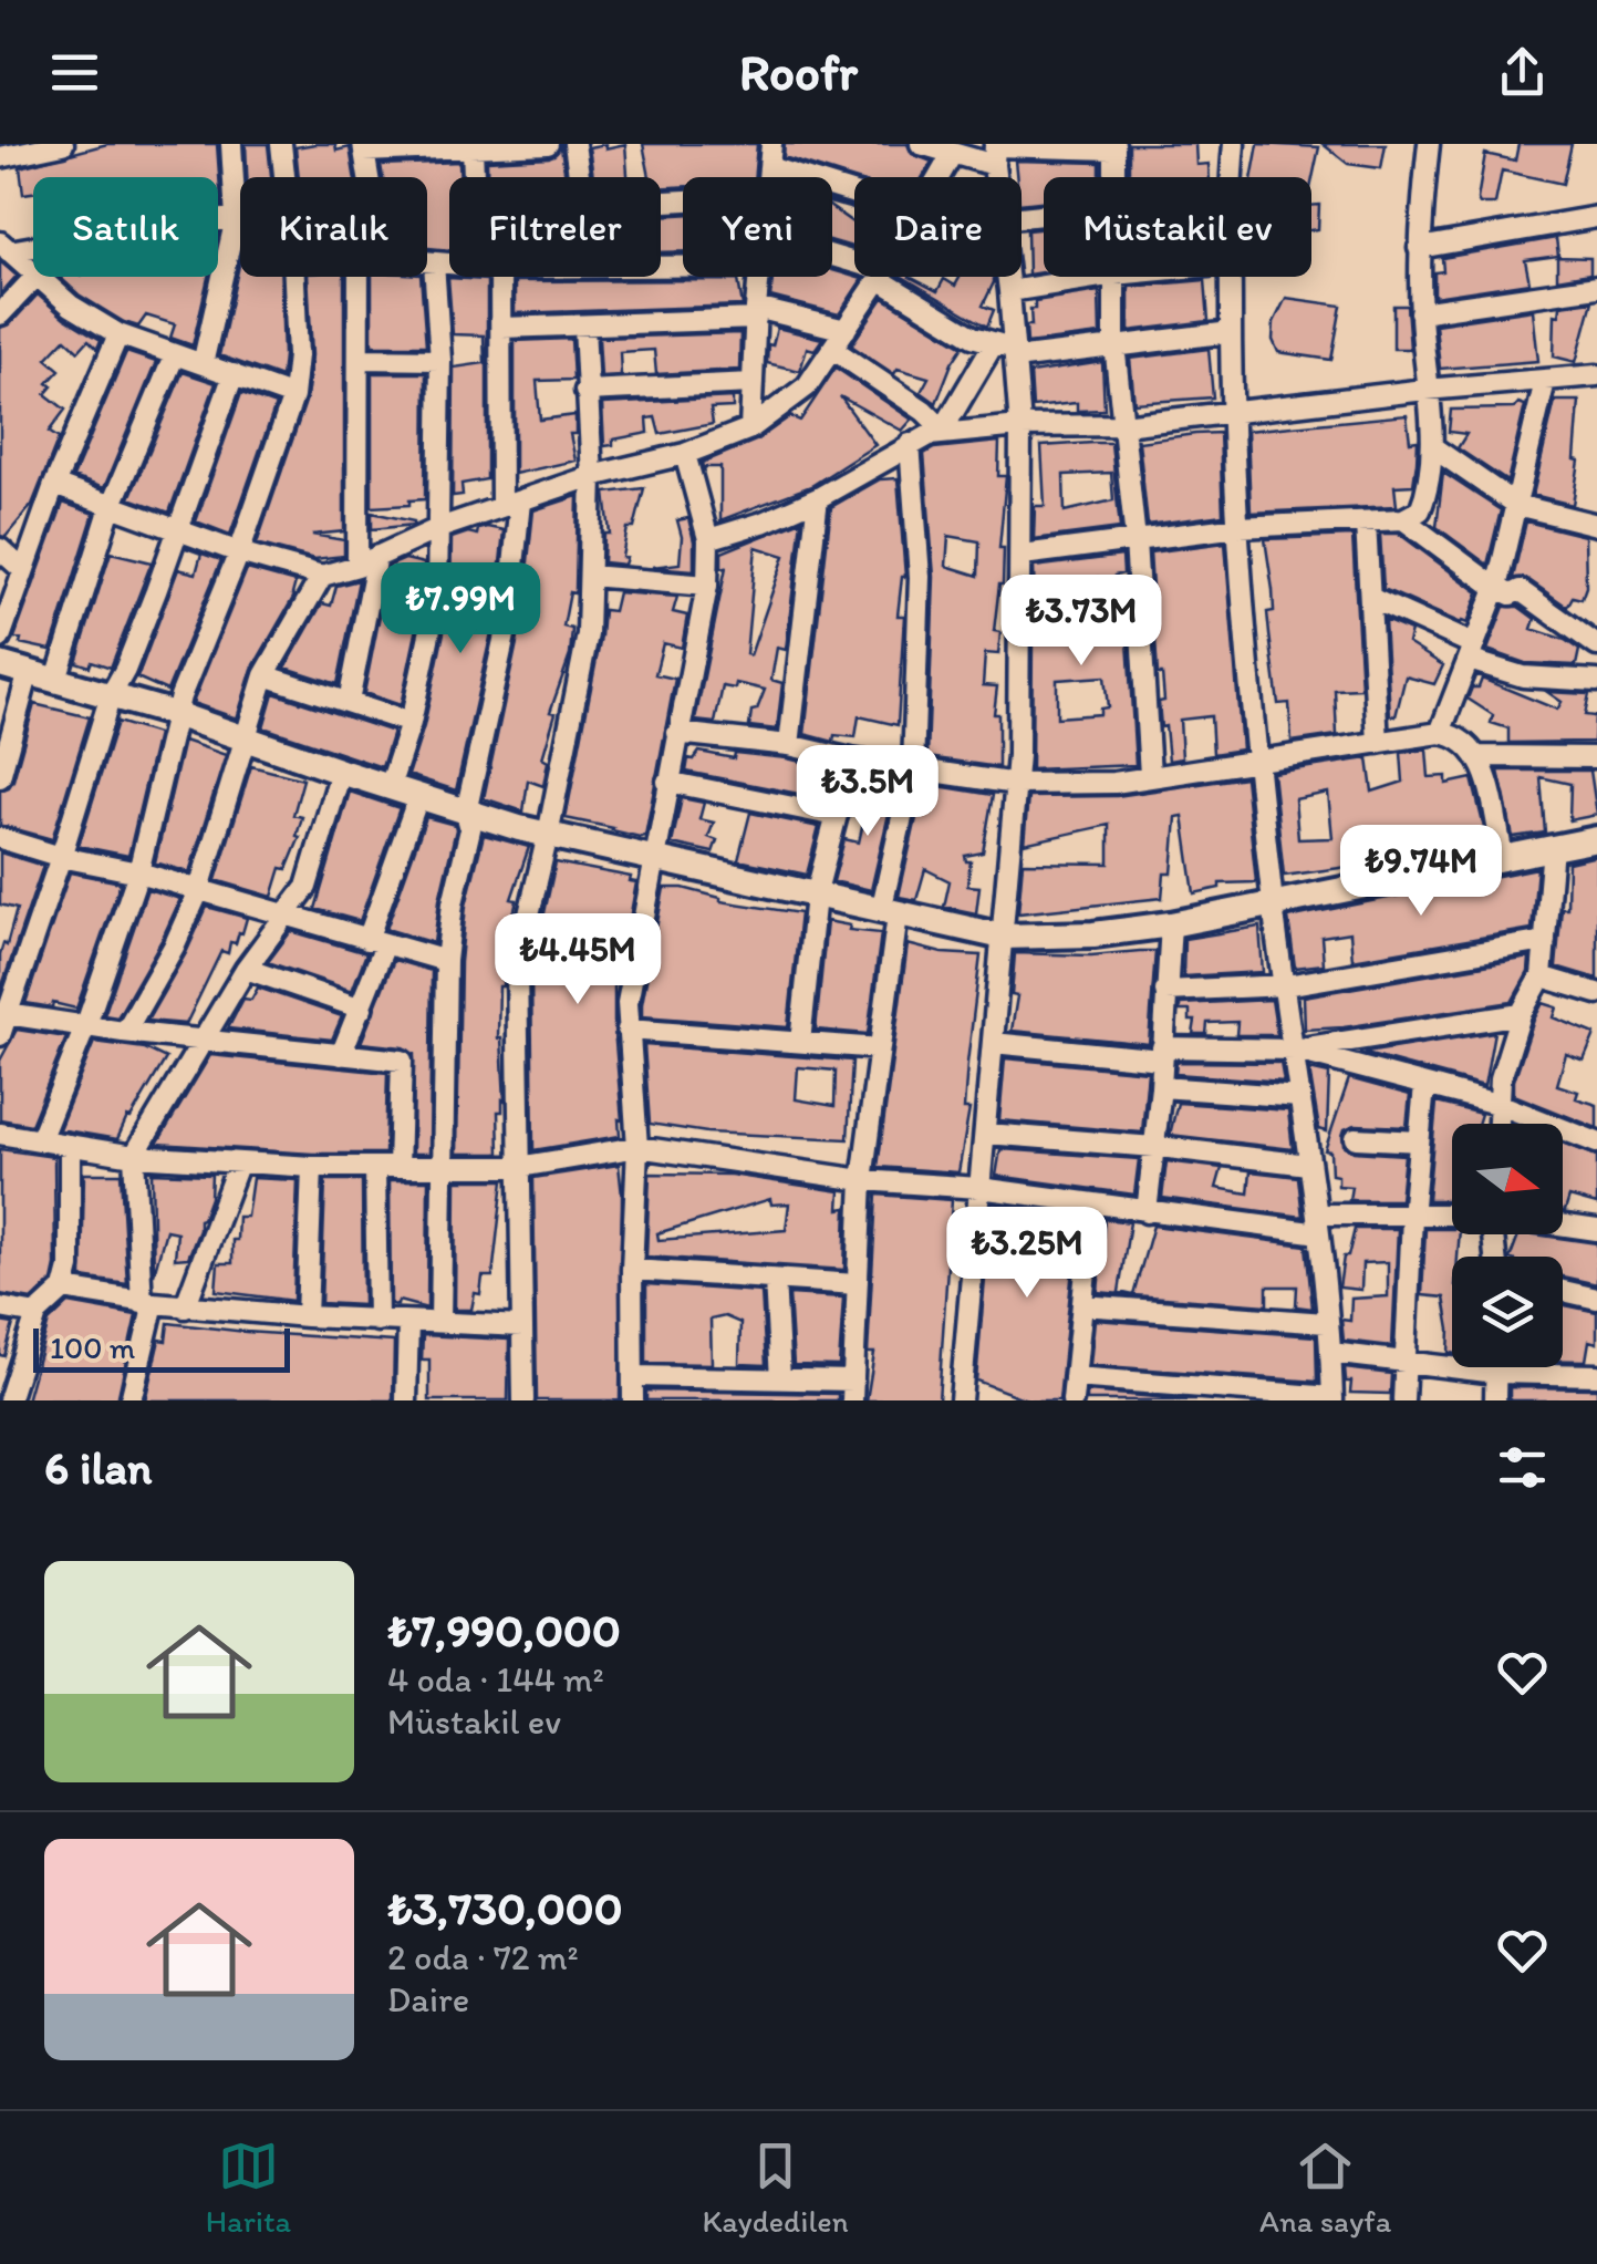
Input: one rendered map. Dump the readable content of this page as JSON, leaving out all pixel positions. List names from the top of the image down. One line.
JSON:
{"scale_bar":"100 m","north":"right","page":{"header":"Roofr","chip":["Satılık","Kiralık","Filtreler","Yeni","Daire","Müstakil ev"],"price":["₺7.99M","₺3.73M","₺3.5M","₺9.74M","₺4.45M","₺3.25M"],"scale":"100 m","heading":"6 ilan","list":[{"name":"₺7,990,000","note":"4 oda · 144 m² · Müstakil ev"},{"name":"₺3,730,000","note":"2 oda · 72 m² · Daire"}],"tabs":["Harita","Kaydedilen","Ana sayfa"]}}
